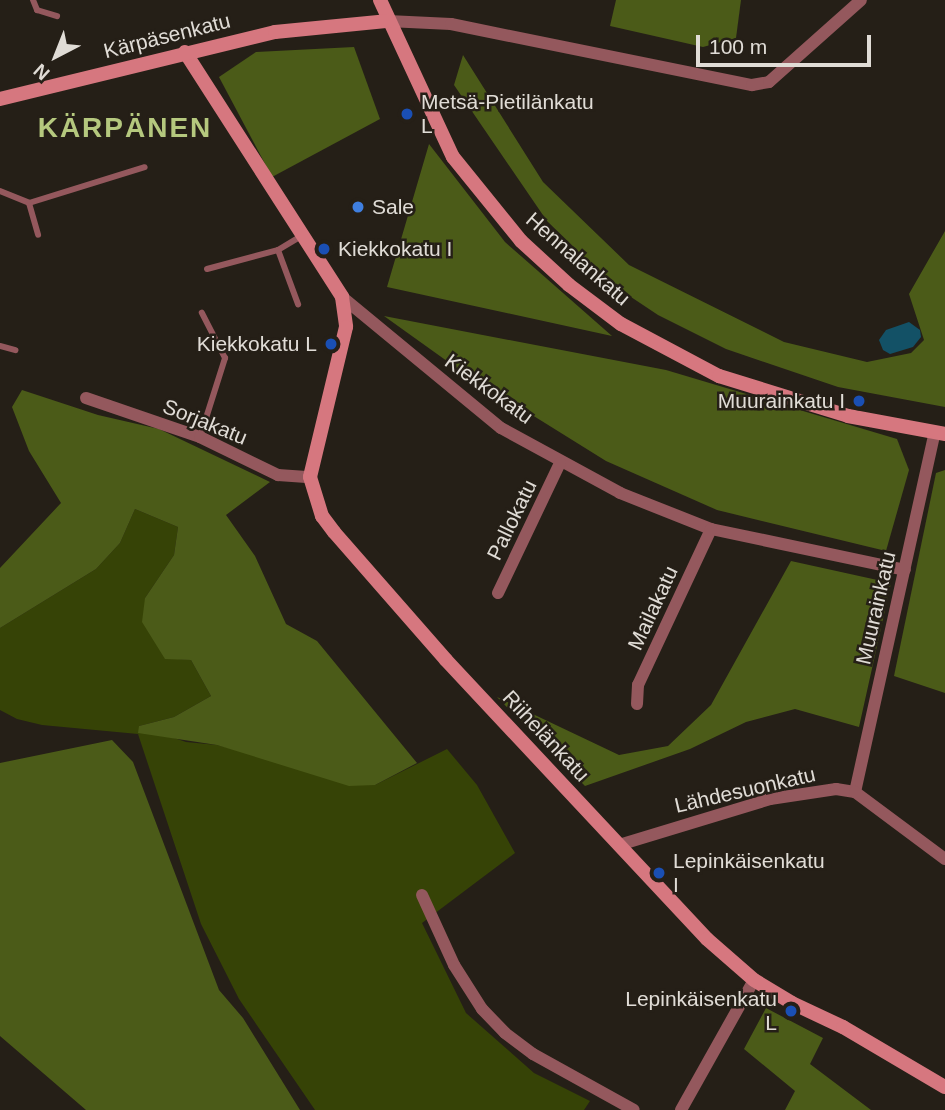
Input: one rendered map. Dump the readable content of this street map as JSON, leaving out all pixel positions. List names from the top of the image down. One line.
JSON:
{"streets":{"street":["Kärpäsenkatu","Hennalankatu","Kiekkokatu","Sorjakatu","Pallokatu","Mailakatu","Muurainkatu","Riihelänkatu","Lähdesuonkatu"]},"crossings":[["Kärpäsenkatu","Hennalankatu"],["Kärpäsenkatu","Kiekkokatu"],["Hennalankatu","Muurainkatu"],["Kiekkokatu","Pallokatu"],["Kiekkokatu","Mailakatu"],["Kiekkokatu","Muurainkatu"],["Sorjakatu","Riihelänkatu"],["Muurainkatu","Lähdesuonkatu"],["Riihelänkatu","Lähdesuonkatu"]],"districts":["KÄRPÄNEN"],"places":["Metsä-Pietilänkatu L","Sale","Kiekkokatu I","Kiekkokatu L","Muurainkatu I","Lepinkäisenkatu I","Lepinkäisenkatu L"],"scale_bar":"100 m","north":"bottom left"}
